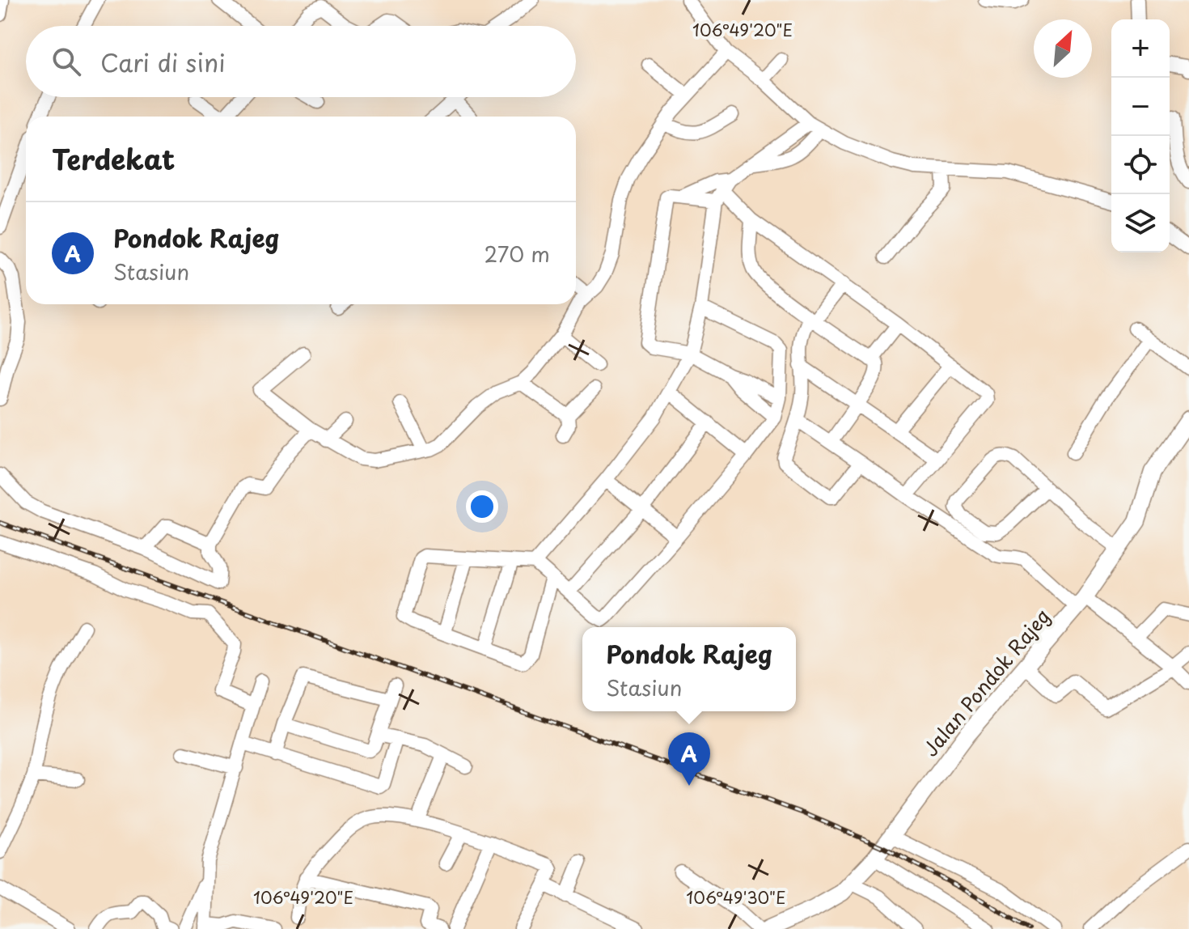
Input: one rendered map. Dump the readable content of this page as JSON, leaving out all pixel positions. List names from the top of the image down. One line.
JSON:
{"streets":{"main road":["Jalan Pondok Rajeg"]},"north":"top right","page":{"map_buttons":["+","−"],"search":"Cari di sini","heading":"Terdekat","list":[{"mark":"A","name":"Pondok Rajeg","note":"Stasiun","value":"270 m"}],"popup":["Pondok Rajeg","Stasiun"],"pins":"A"},"coordinates":["106°49'20\"E","106°49'30\"E"]}
